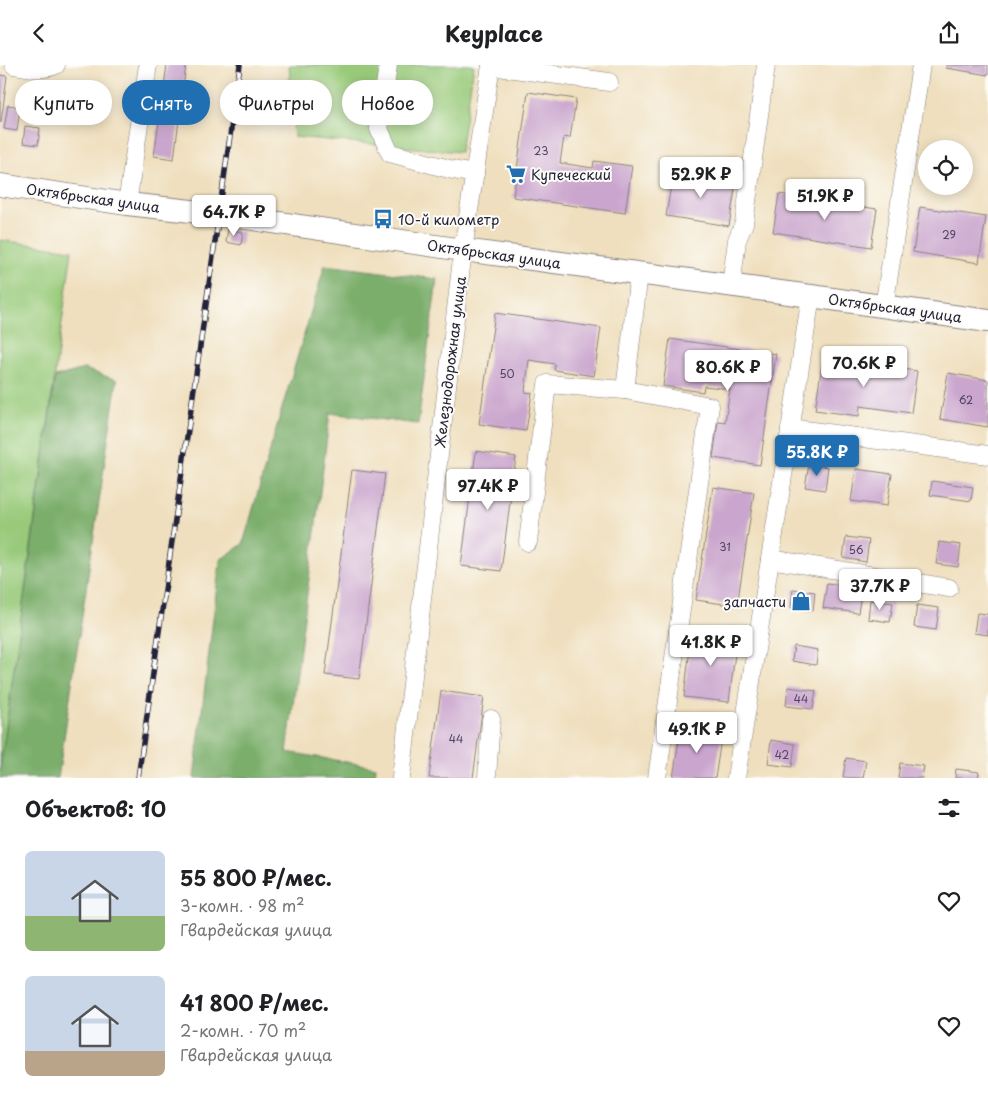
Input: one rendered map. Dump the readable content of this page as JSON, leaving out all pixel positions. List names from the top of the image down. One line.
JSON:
{"streets":{"main road":["Октябрьская улица"],"street":["Железнодорожная улица"]},"crossings":[["Октябрьская улица","Железнодорожная улица"]],"places":{"supermarket":["Купеческий"],"bus stop":["10-й километр"],"shop":["запчасти"]},"house_numbers":["23","29","50","62","31","56","44","44","42"],"page":{"header":"Keyplace","chip":["Купить","Снять","Фильтры","Новое"],"price":["52.9K ₽","51.9K ₽","64.7K ₽","70.6K ₽","80.6K ₽","55.8K ₽","97.4K ₽","37.7K ₽","41.8K ₽","49.1K ₽"],"heading":"Объектов: 10","list":[{"name":"55 800 ₽/мес.","note":"3-комн. · 98 m² · Гвардейская улица"},{"name":"41 800 ₽/мес.","note":"2-комн. · 70 m² · Гвардейская улица"}]}}
